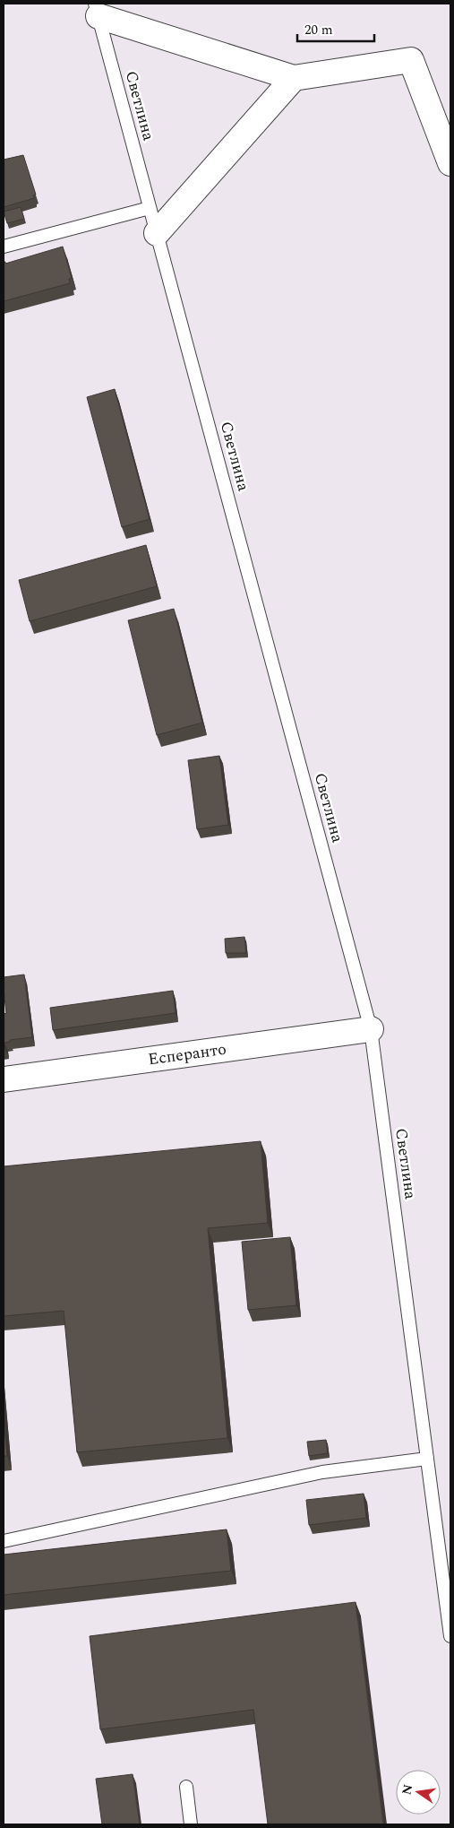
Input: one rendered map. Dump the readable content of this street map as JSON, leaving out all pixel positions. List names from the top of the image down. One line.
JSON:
{"streets":{"street":["Есперанто"],"lane":["Светлина"]},"crossings":[["Светлина","Есперанто"]],"scale_bar":"20 m","north":"left"}
